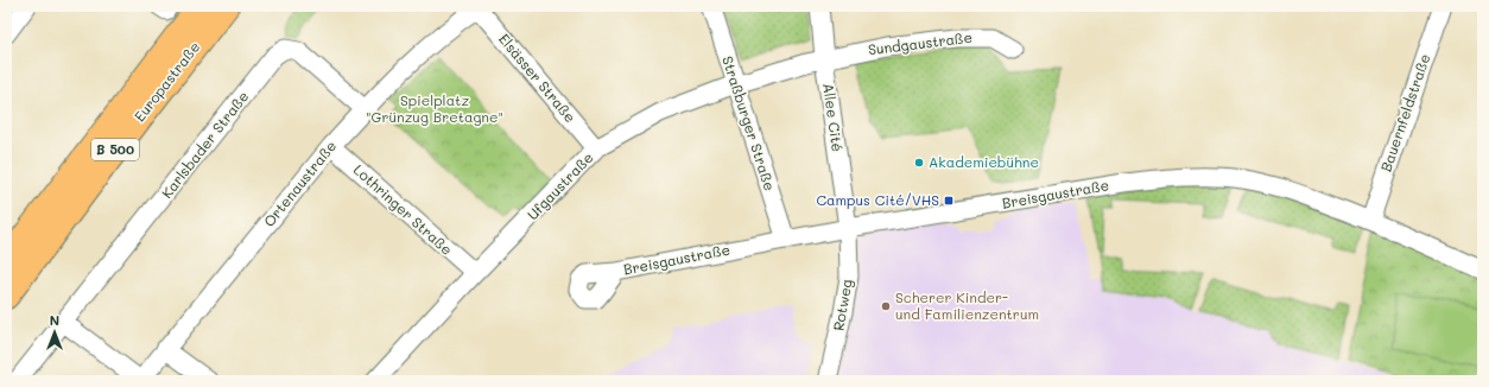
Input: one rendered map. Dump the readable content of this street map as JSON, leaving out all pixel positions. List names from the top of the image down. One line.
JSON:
{"streets":{"highway":["Europastraße","B 500"],"street":["Sundgaustraße","Elsässer Straße","Bauernfeldstraße","Allee Cité","Straßburger Straße","Karlsbader Straße","Ortenaustraße","Ufgaustraße","Breisgaustraße","Lothringer Straße","Rotweg"]},"crossings":[["Sundgaustraße","Allee Cité"],["Sundgaustraße","Ufgaustraße"],["Elsässer Straße","Ortenaustraße"],["Elsässer Straße","Ufgaustraße"],["Bauernfeldstraße","Breisgaustraße"],["Allee Cité","Ufgaustraße"],["Allee Cité","Breisgaustraße"],["Allee Cité","Rotweg"],["Straßburger Straße","Ufgaustraße"],["Straßburger Straße","Breisgaustraße"],["Karlsbader Straße","Ortenaustraße"],["Ortenaustraße","Lothringer Straße"],["Ufgaustraße","Lothringer Straße"],["Breisgaustraße","Rotweg"]],"parks":["Spielplatz \"Grünzug Bretagne\""],"places":{"other":["Akademiebühne","Scherer Kinder- und Familienzentrum"],"transit":["Campus Cité/VHS"]},"north":"top"}
